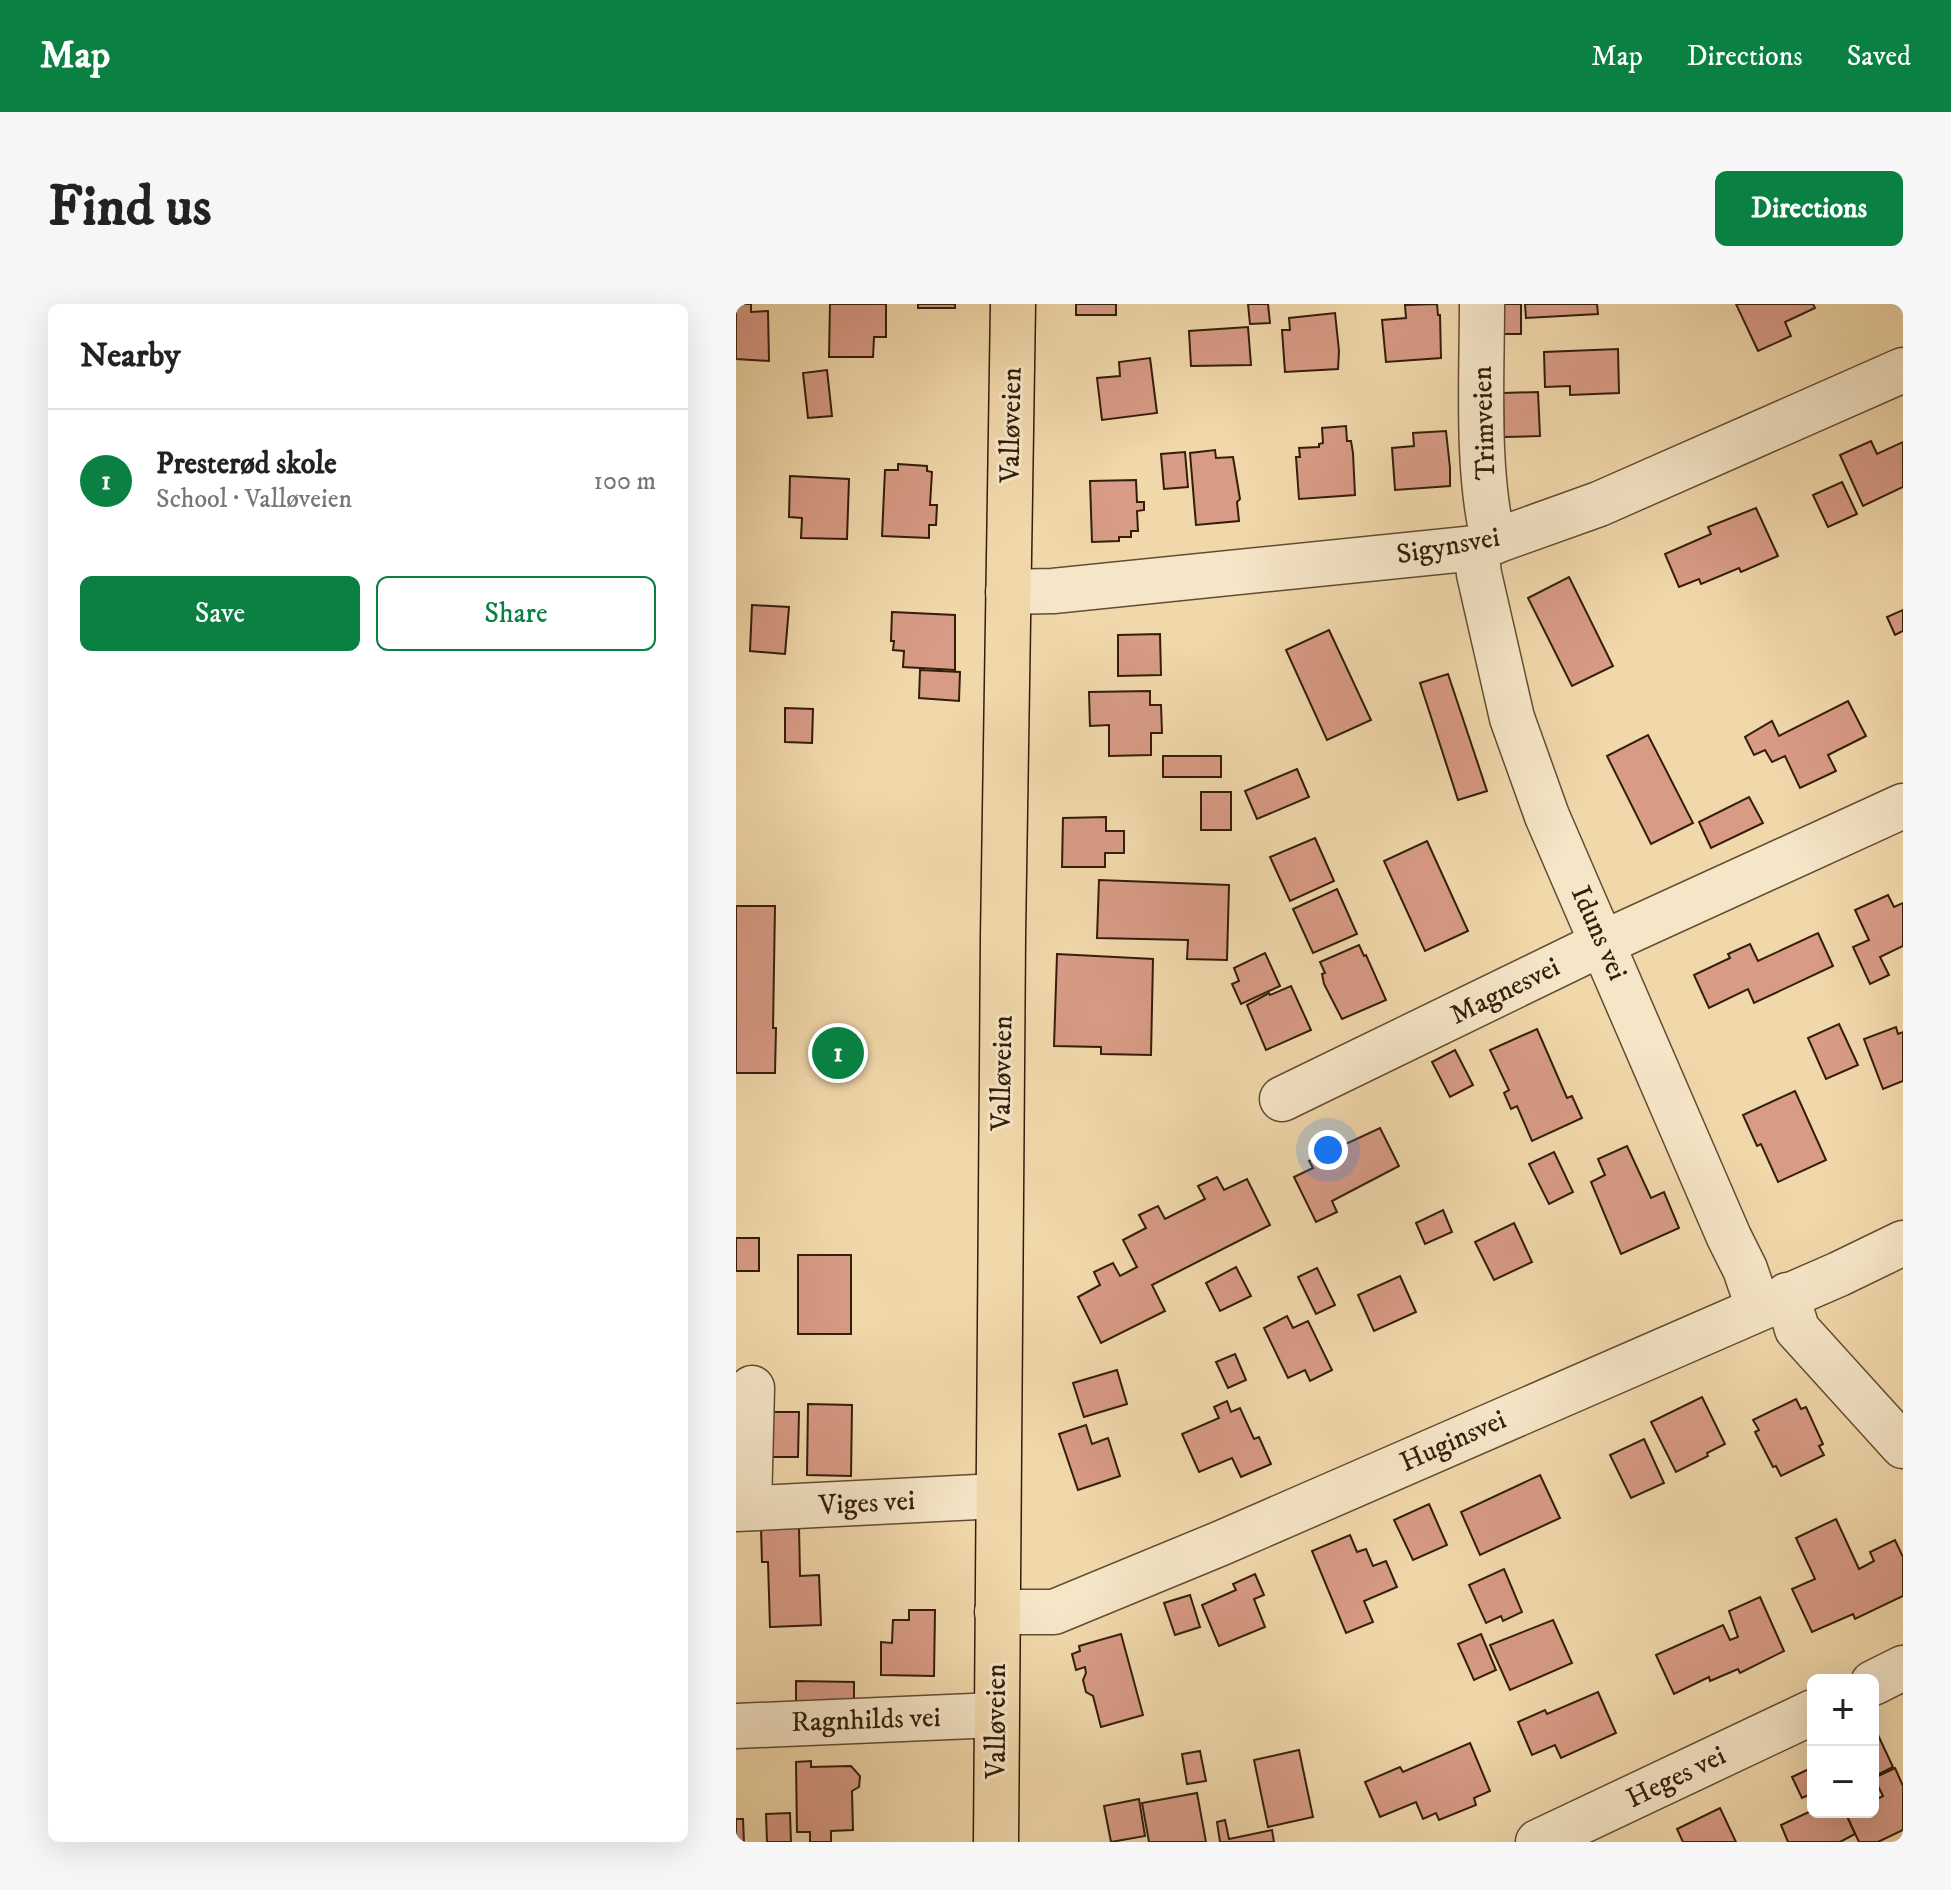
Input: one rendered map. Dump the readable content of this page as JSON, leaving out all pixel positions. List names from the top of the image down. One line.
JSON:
{"streets":{"main road":["Valløveien"],"street":["Trimveien","Sigynsvei","Iduns vei","Magnesvei","Huginsvei","Viges vei","Ragnhilds vei","Heges vei"]},"crossings":[["Trimveien","Sigynsvei"],["Trimveien","Iduns vei"],["Valløveien","Sigynsvei"],["Valløveien","Huginsvei"],["Valløveien","Viges vei"],["Valløveien","Ragnhilds vei"],["Sigynsvei","Iduns vei"],["Iduns vei","Magnesvei"],["Iduns vei","Huginsvei"]],"page":{"header":"Map","nav":["Map","Directions","Saved"],"buttons":["Directions",["Save","Share"]],"title":"Find us","heading":"Nearby","list":[{"mark":"1","name":"Presterød skole","note":"School · Valløveien","value":"100 m"}],"pins":"1","map_buttons":["+","−"]}}
